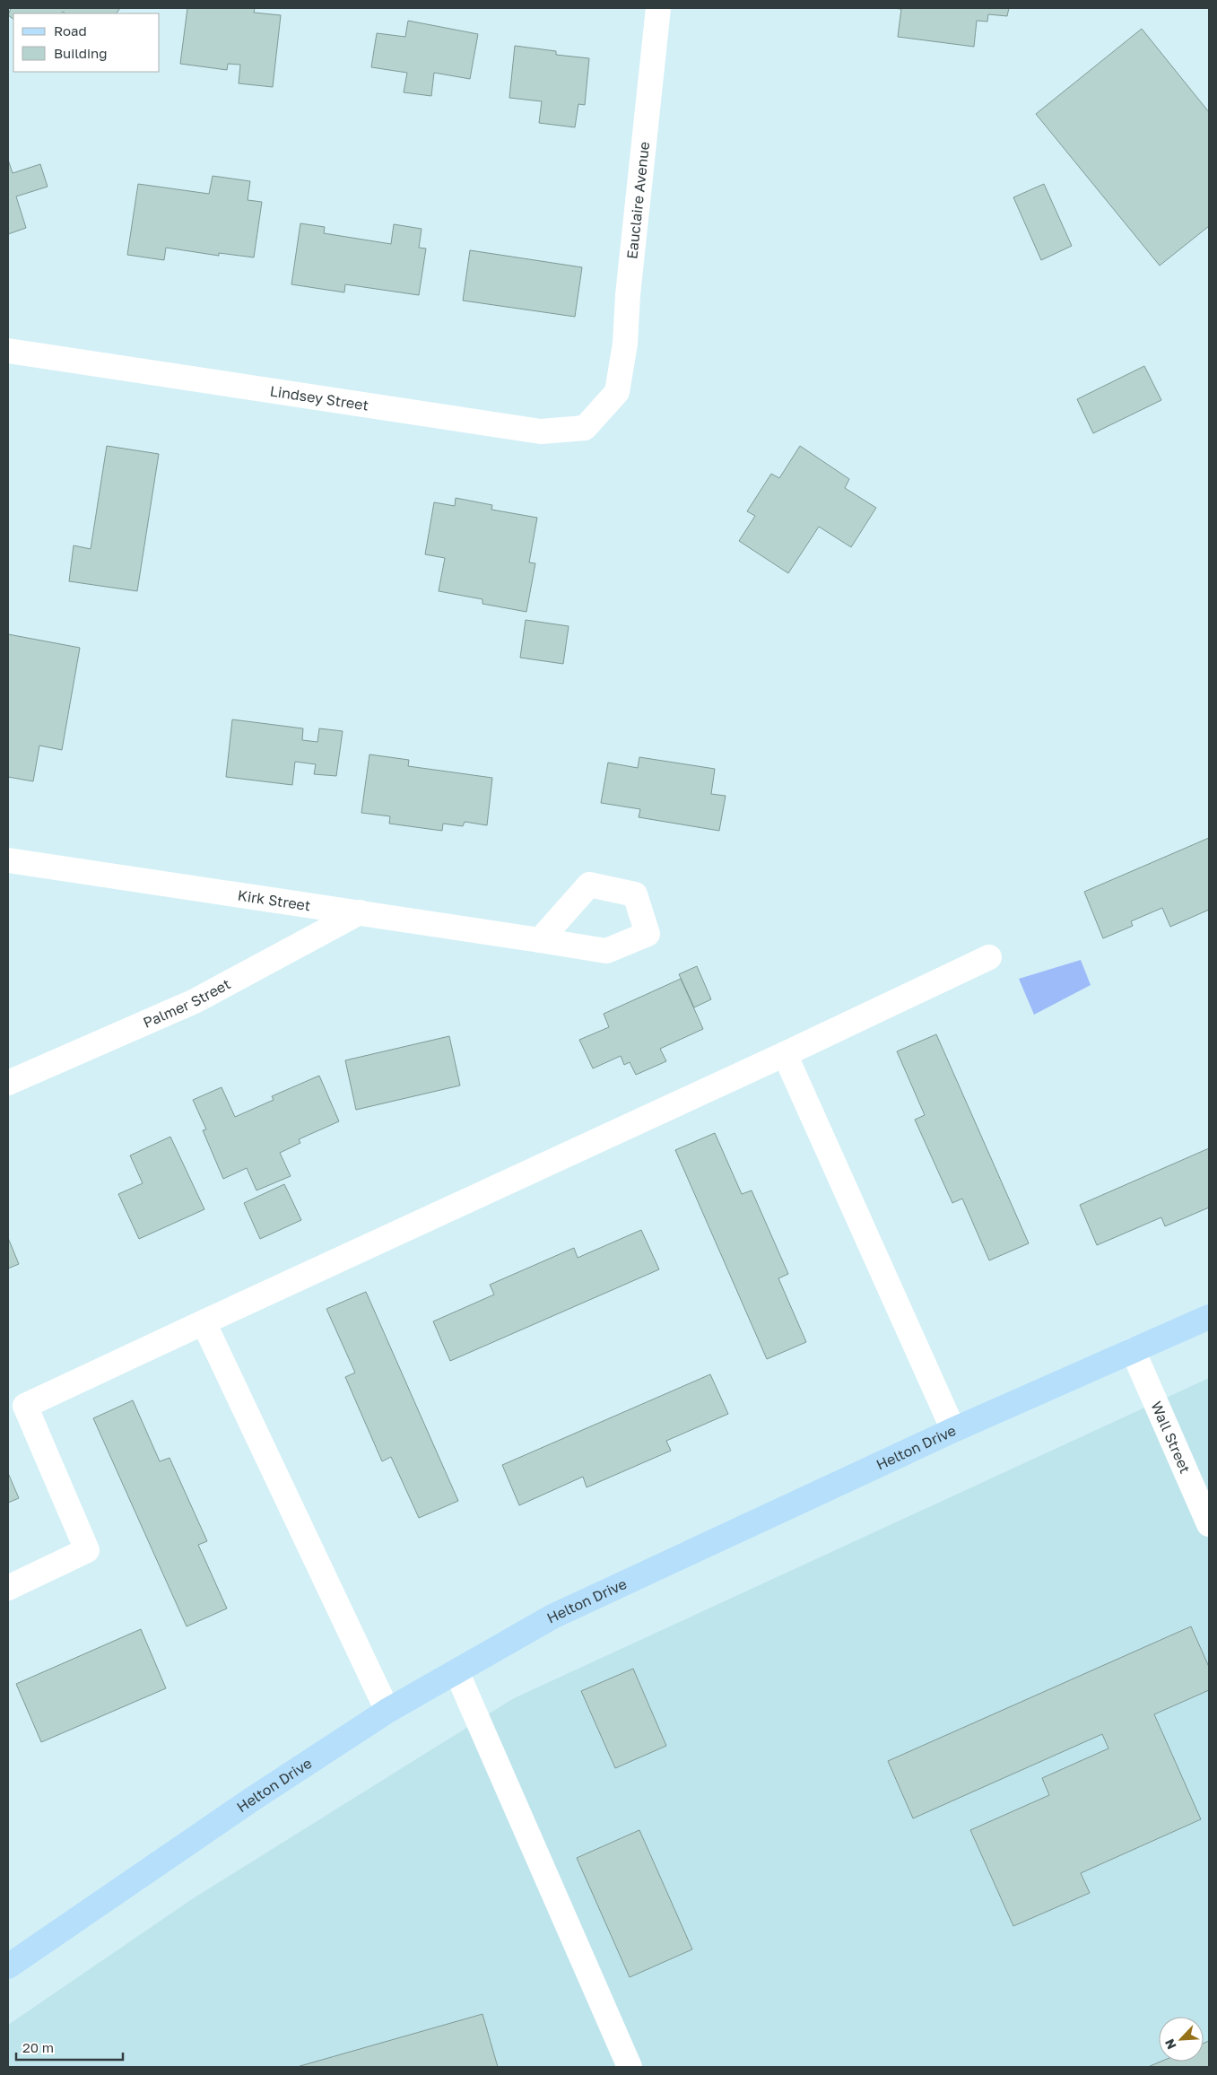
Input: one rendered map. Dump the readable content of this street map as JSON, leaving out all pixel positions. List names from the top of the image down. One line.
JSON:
{"streets":{"main road":["Helton Drive"],"street":["Eauclaire Avenue","Lindsey Street","Kirk Street","Palmer Street","Wall Street"]},"crossings":[["Eauclaire Avenue","Lindsey Street"],["Kirk Street","Palmer Street"],["Wall Street","Helton Drive"]],"legend":["Road","Building"],"scale_bar":"20 m","north":"bottom left"}
